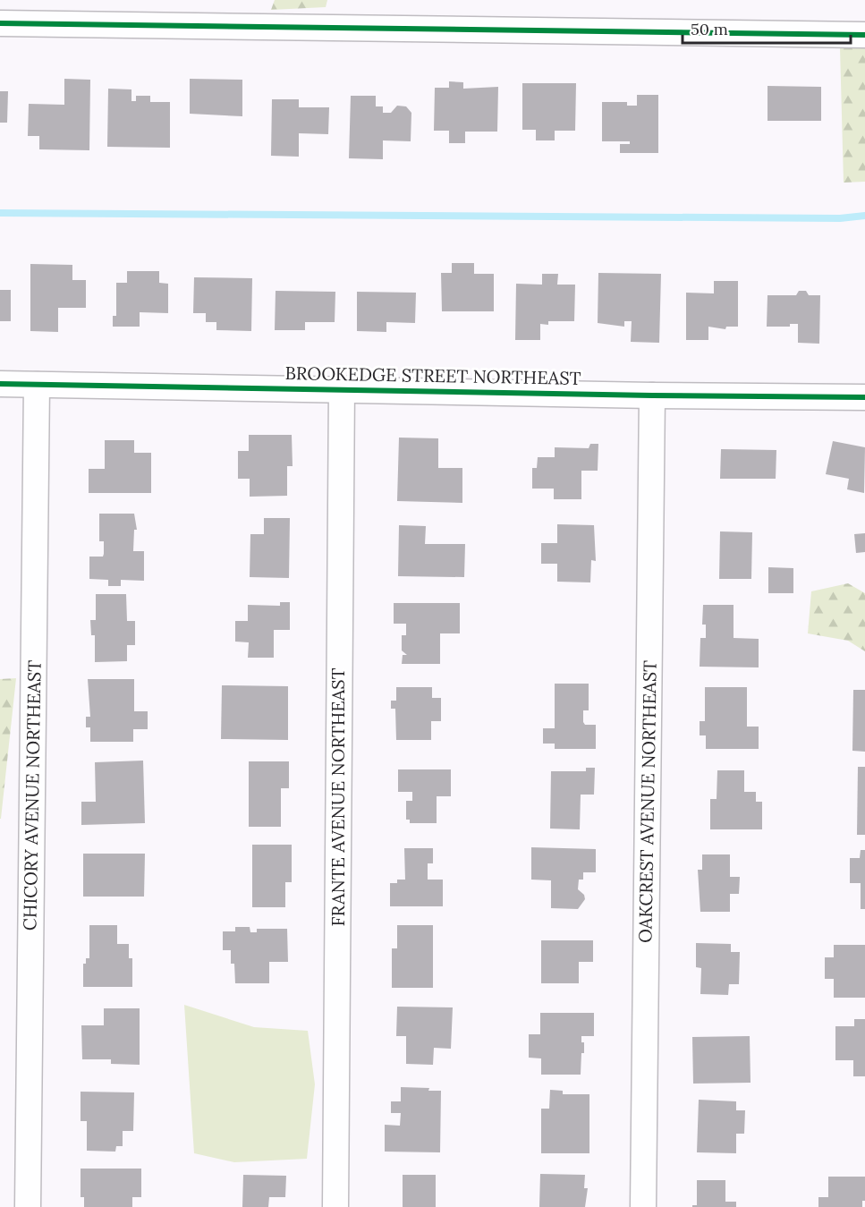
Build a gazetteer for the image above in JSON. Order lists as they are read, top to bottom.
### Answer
{
  "streets": {
    "street": [
      "BROOKEDGE STREET NORTHEAST",
      "CHICORY AVENUE NORTHEAST",
      "FRANTE AVENUE NORTHEAST",
      "OAKCREST AVENUE NORTHEAST"
    ]
  },
  "crossings": [
    ["BROOKEDGE STREET NORTHEAST", "CHICORY AVENUE NORTHEAST"],
    ["BROOKEDGE STREET NORTHEAST", "FRANTE AVENUE NORTHEAST"],
    ["BROOKEDGE STREET NORTHEAST", "OAKCREST AVENUE NORTHEAST"]
  ],
  "scale_bar": "50 m"
}
